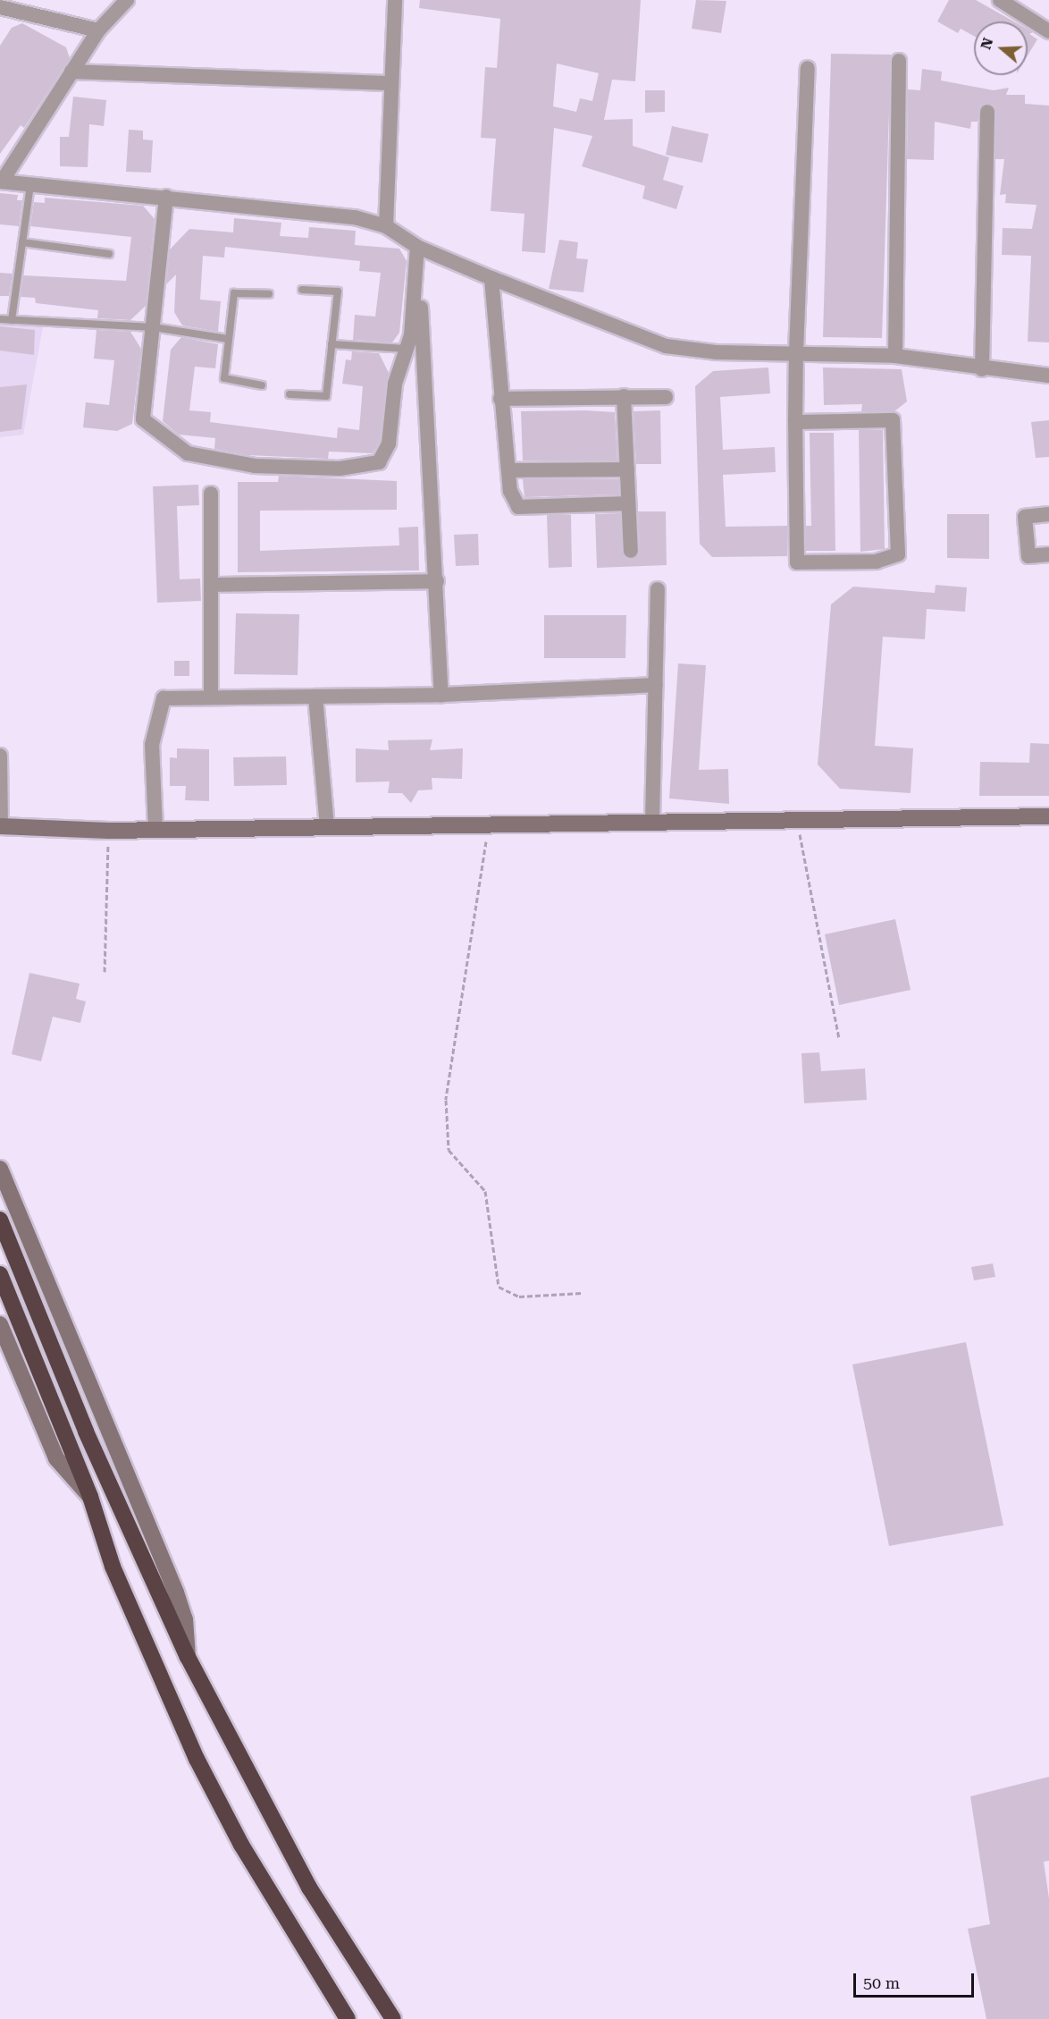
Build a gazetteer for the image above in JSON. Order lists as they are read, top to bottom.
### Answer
{
  "scale_bar": "50 m",
  "north": "left"
}
